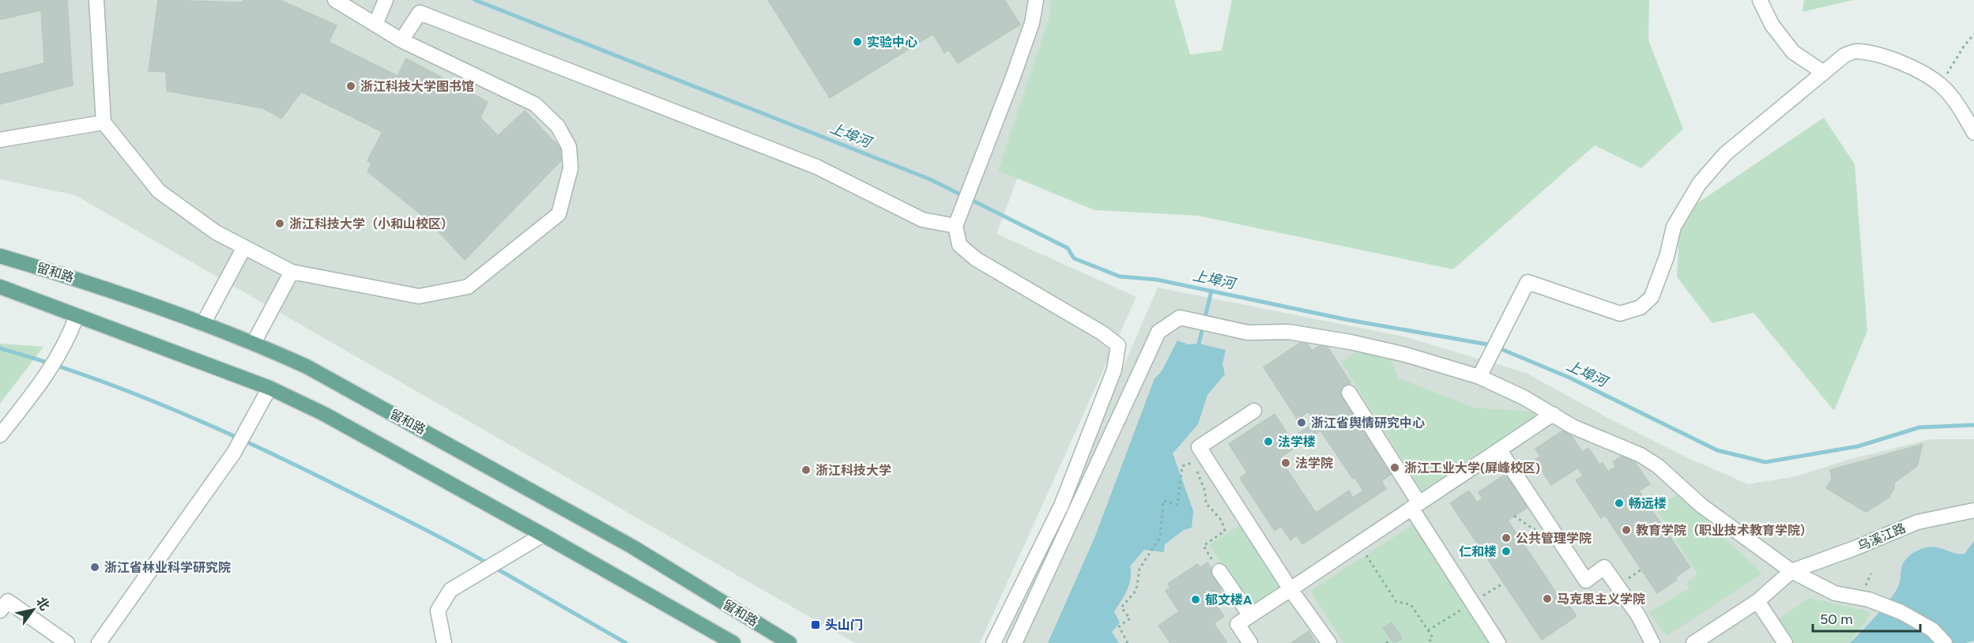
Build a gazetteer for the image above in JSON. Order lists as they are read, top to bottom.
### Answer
{
  "streets": {
    "main road": ["留和路"],
    "street": ["乌溪江路"]
  },
  "water": ["上埠河"],
  "places": {
    "other": [
      "实验中心",
      "浙江科技大学图书馆",
      "浙江科技大学（小和山校区）",
      "浙江省舆情研究中心",
      "法学楼",
      "法学院",
      "浙江工业大学(屏峰校区)",
      "浙江科技大学",
      "畅远楼",
      "教育学院（职业技术教育学院）",
      "公共管理学院",
      "仁和楼",
      "浙江省林业科学研究院",
      "马克思主义学院",
      "郁文楼A"
    ],
    "transit": ["头山门"]
  },
  "scale_bar": "50 m",
  "north": "top right"
}
